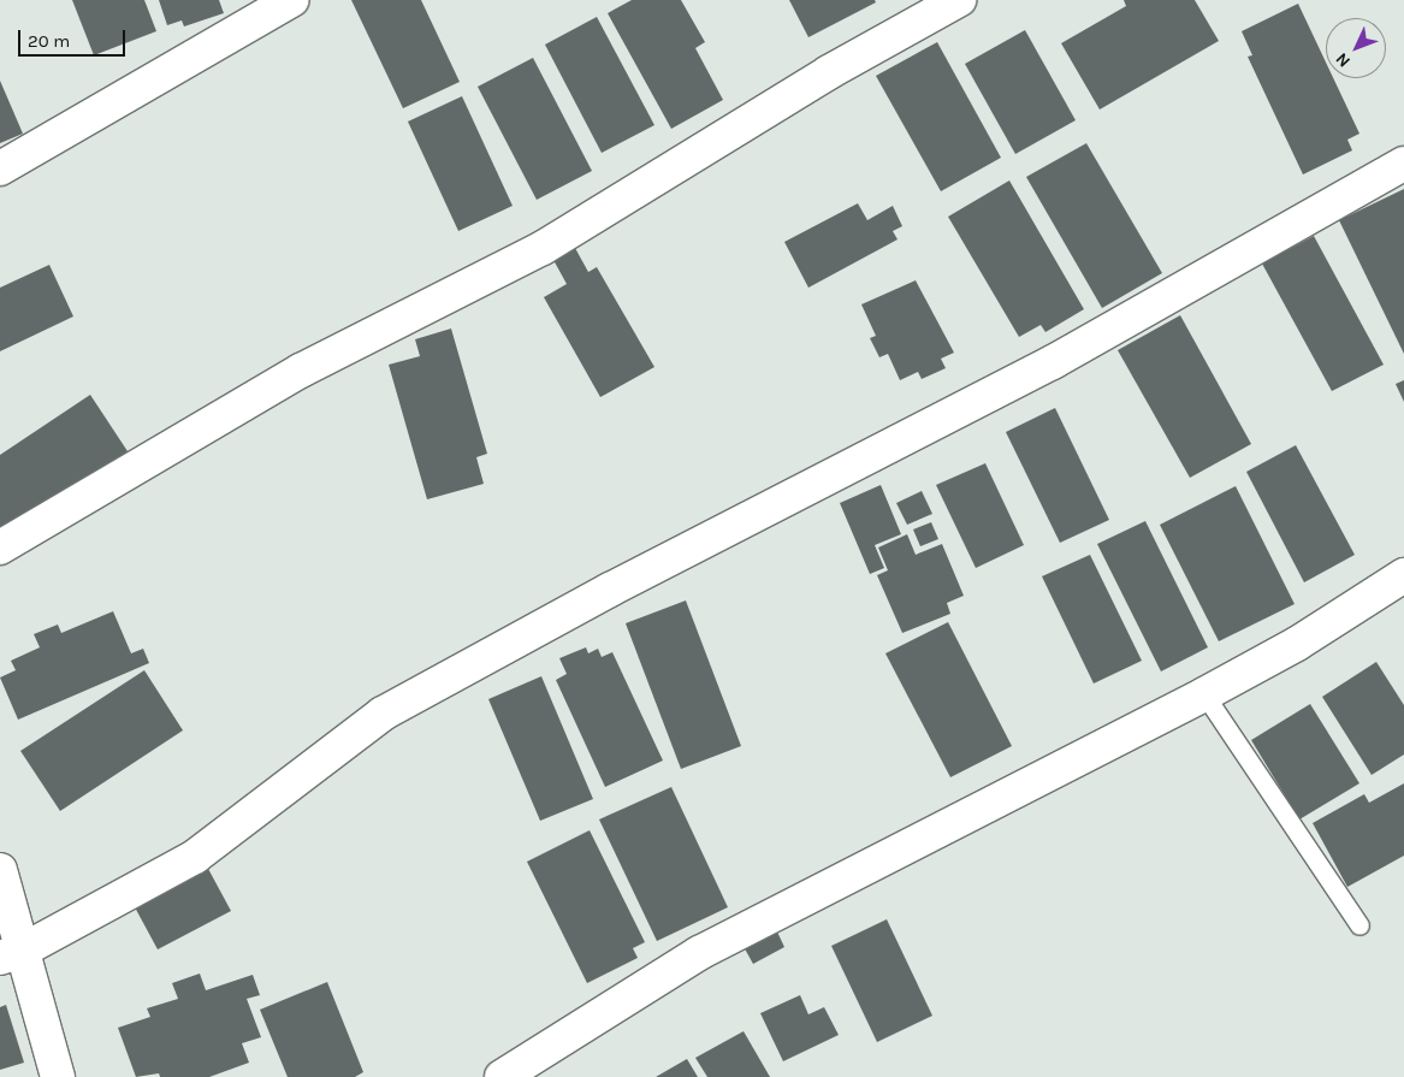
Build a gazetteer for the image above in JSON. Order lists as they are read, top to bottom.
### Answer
{
  "scale_bar": "20 m",
  "north": "bottom left"
}
